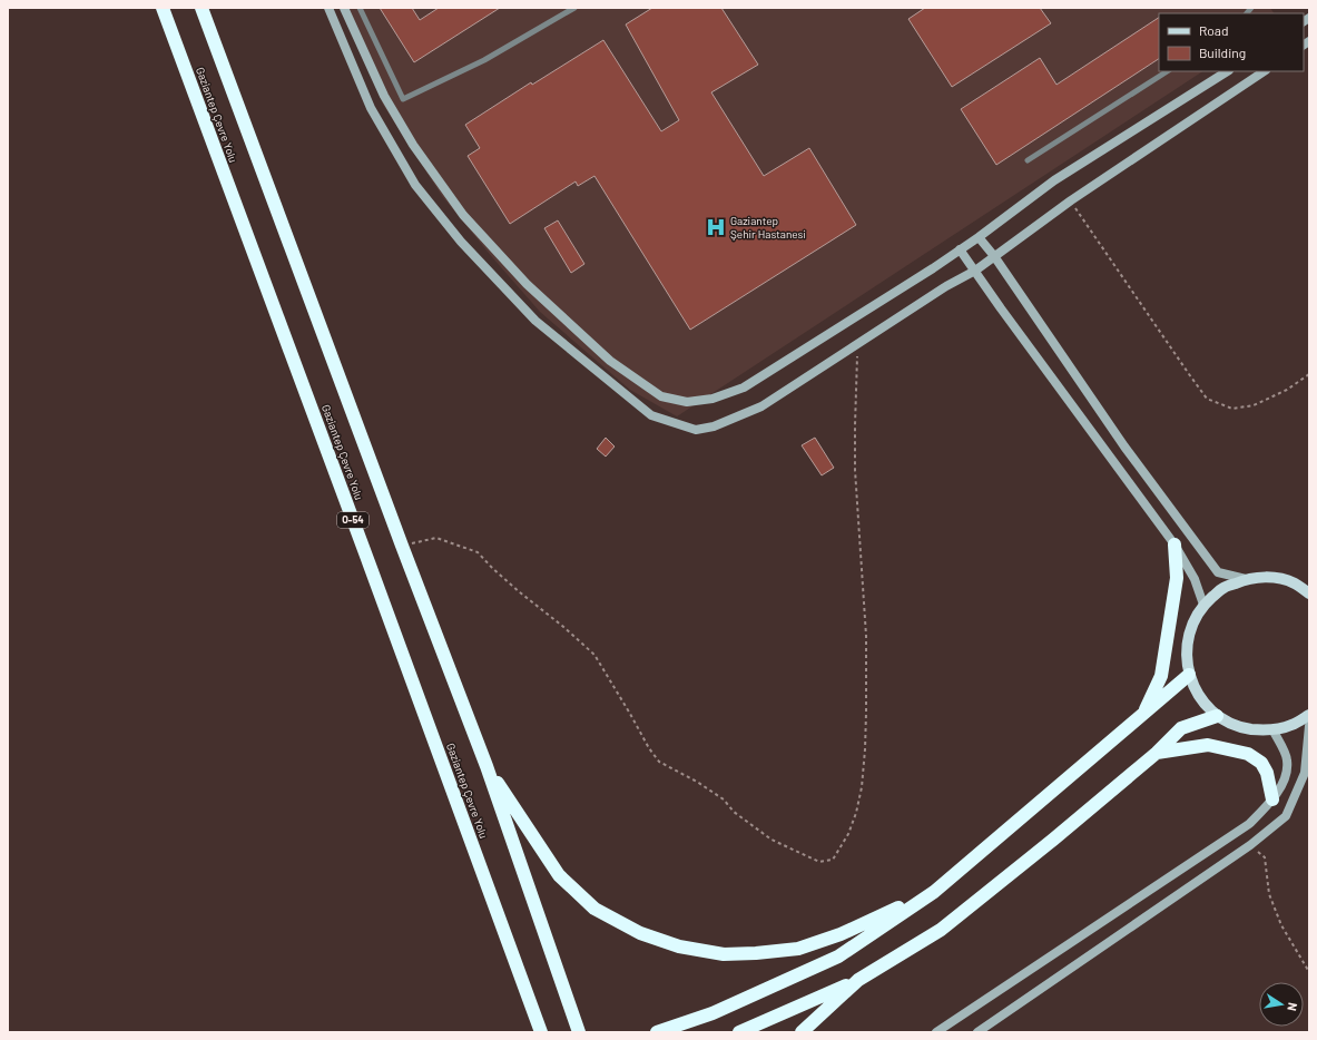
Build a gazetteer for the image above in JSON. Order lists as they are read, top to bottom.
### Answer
{
  "streets": {
    "highway": ["Gaziantep Çevre Yolu", "O-54"]
  },
  "places": {
    "hospital": ["Gaziantep Şehir Hastanesi"]
  },
  "legend": ["Road", "Building"],
  "north": "right"
}
